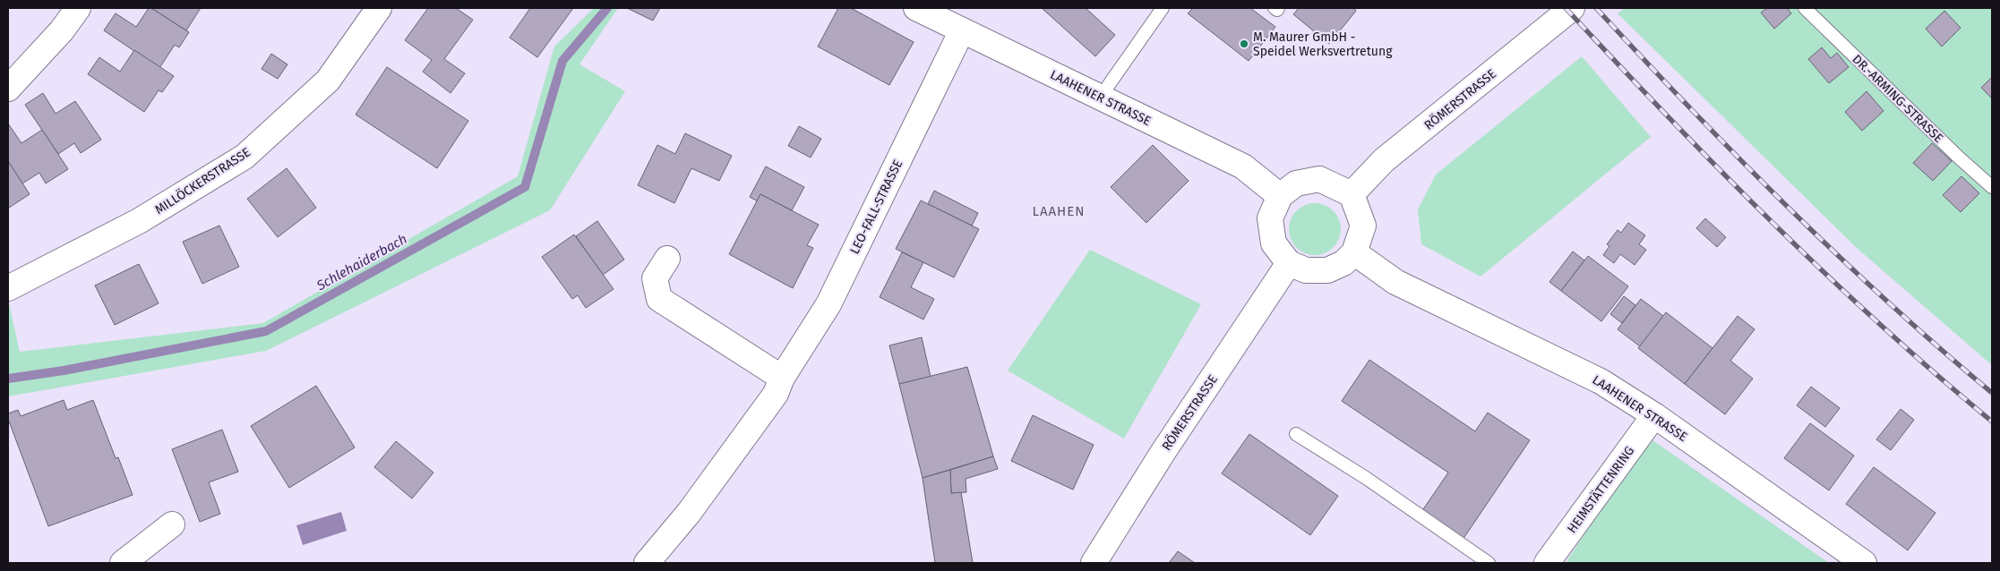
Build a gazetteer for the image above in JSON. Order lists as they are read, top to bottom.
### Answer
{
  "streets": {
    "street": [
      "LAAHENER STRASSE",
      "RÖMERSTRASSE",
      "MILLÖCKERSTRASSE",
      "LEO-FALL-STRASSE",
      "HEIMSTÄTTENRING"
    ],
    "lane": ["DR.-ARMING-STRASSE"]
  },
  "crossings": [
    ["LAAHENER STRASSE", "RÖMERSTRASSE"],
    ["LAAHENER STRASSE", "LEO-FALL-STRASSE"],
    ["LAAHENER STRASSE", "HEIMSTÄTTENRING"]
  ],
  "districts": ["LAAHEN"],
  "water": ["Schlehaiderbach"],
  "places": ["M. Maurer GmbH - Speidel Werksvertretung"]
}
